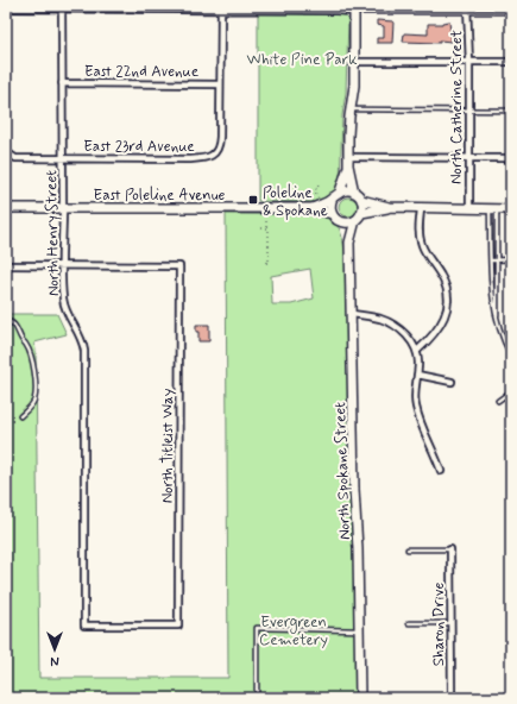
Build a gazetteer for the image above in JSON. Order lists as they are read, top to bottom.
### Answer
{
  "streets": {
    "street": [
      "East 22nd Avenue",
      "North Catherine Street",
      "East 23rd Avenue",
      "East Poleline Avenue",
      "North Henry Street",
      "North Titleist Way",
      "North Spokane Street",
      "Sharon Drive"
    ]
  },
  "crossings": [
    ["East 22nd Avenue", "East 23rd Avenue"],
    ["East 22nd Avenue", "North Henry Street"],
    ["East 23rd Avenue", "North Henry Street"],
    ["East Poleline Avenue", "North Henry Street"],
    ["East Poleline Avenue", "North Spokane Street"],
    ["North Henry Street", "North Titleist Way"]
  ],
  "parks": ["White Pine Park", "Evergreen Cemetery"],
  "places": {
    "transit": ["Poleline & Spokane"]
  },
  "north": "bottom"
}
